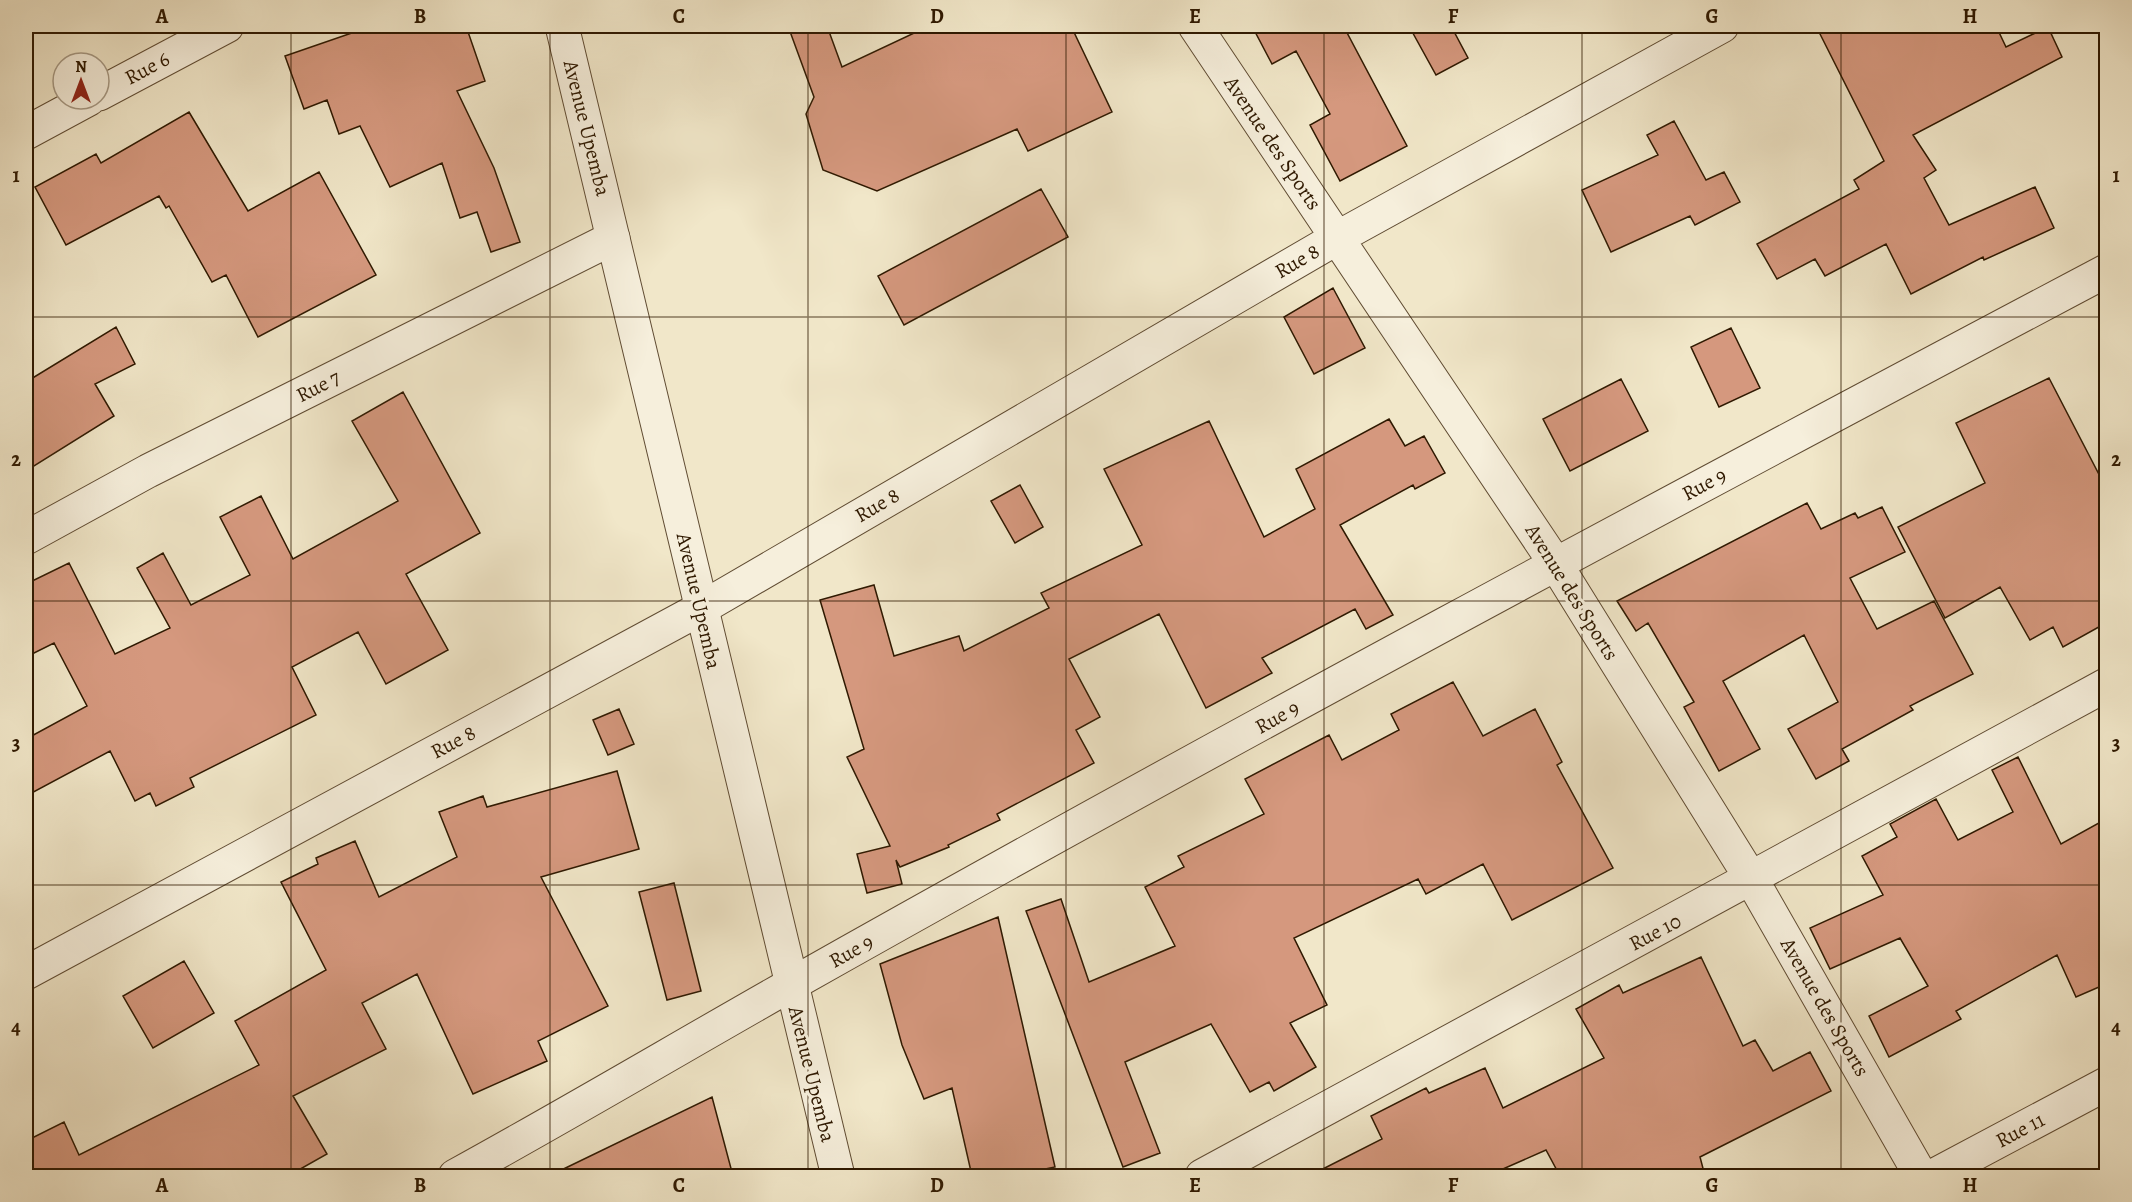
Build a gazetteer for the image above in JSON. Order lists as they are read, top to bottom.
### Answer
{
  "streets": {
    "street": [
      "Rue 6",
      "Avenue Upemba",
      "Avenue des Sports",
      "Rue 8",
      "Rue 7",
      "Rue 9",
      "Rue 10",
      "Rue 11"
    ]
  },
  "crossings": [
    ["Avenue Upemba", "Rue 8"],
    ["Avenue Upemba", "Rue 7"],
    ["Avenue Upemba", "Rue 9"],
    ["Avenue des Sports", "Rue 8"],
    ["Avenue des Sports", "Rue 9"],
    ["Avenue des Sports", "Rue 10"]
  ],
  "north": "top",
  "grid": {
    "columns": [
      "A",
      "B",
      "C",
      "D",
      "E",
      "F",
      "G",
      "H"
    ],
    "rows": [
      "1",
      "2",
      "3",
      "4"
    ]
  }
}
